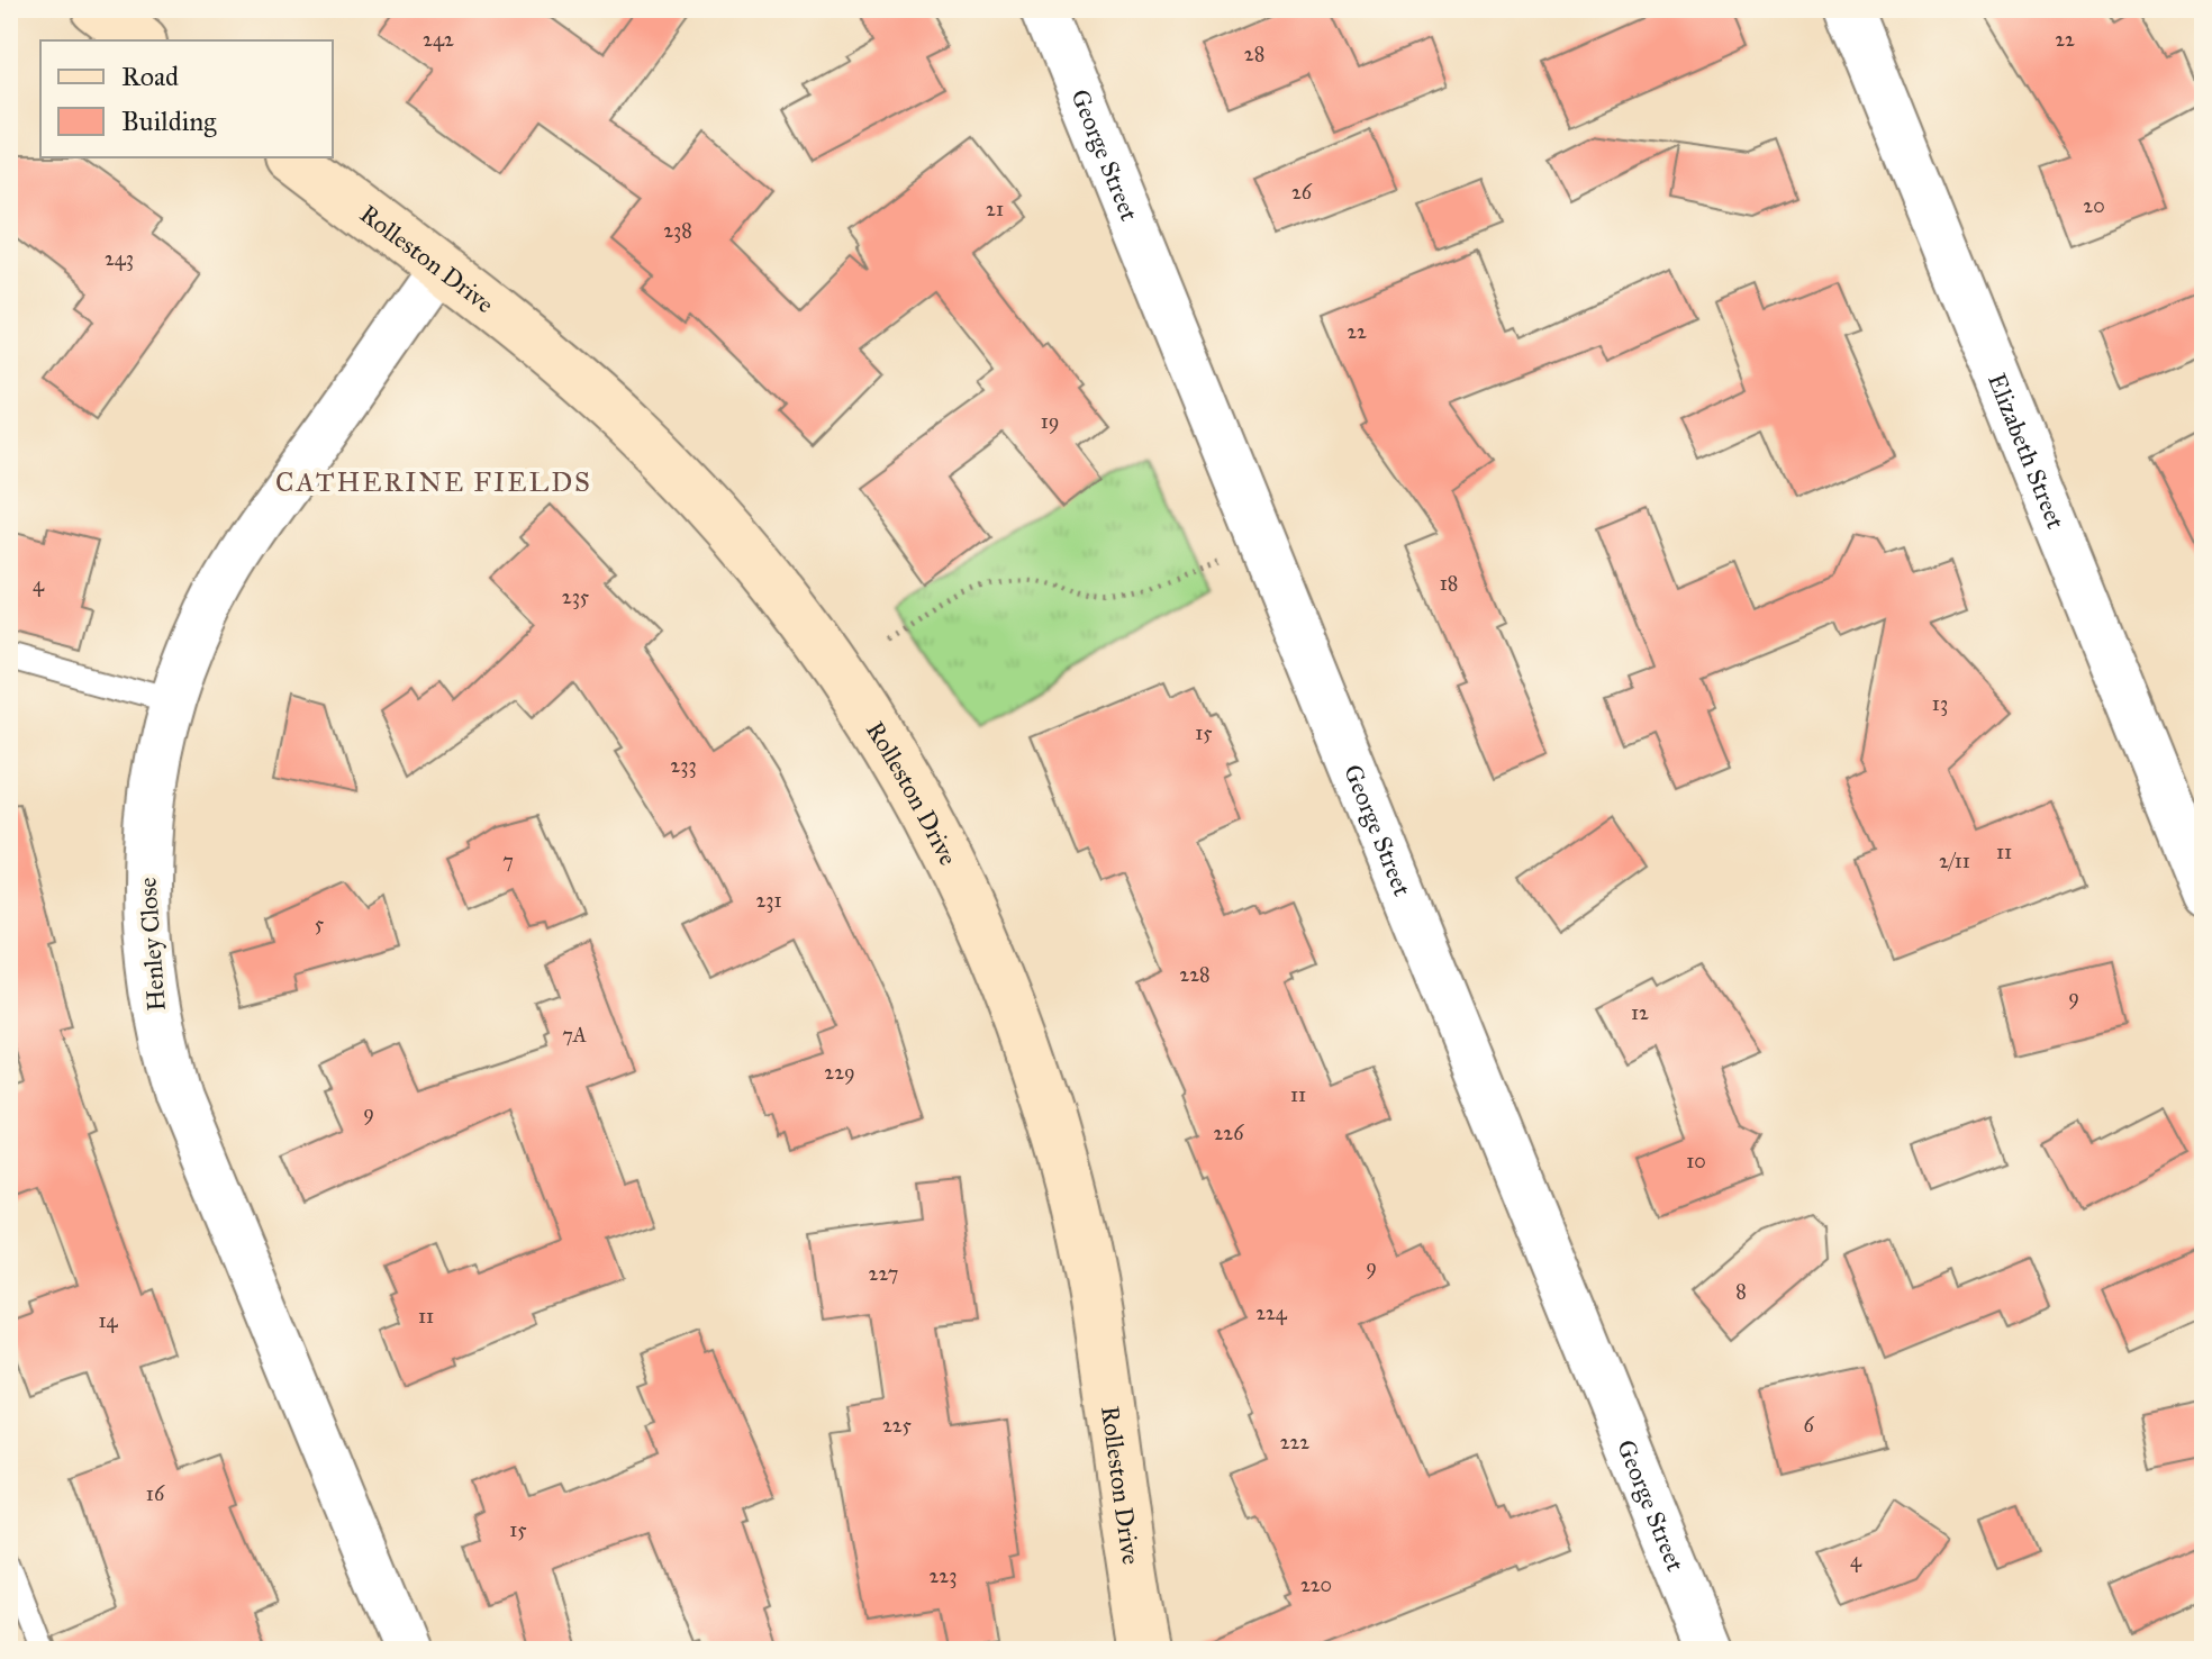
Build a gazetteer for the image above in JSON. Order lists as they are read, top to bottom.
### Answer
{
  "streets": {
    "main road": ["Rolleston Drive"],
    "street": ["George Street", "Elizabeth Street", "Henley Close"]
  },
  "crossings": [
    ["Rolleston Drive", "Henley Close"]
  ],
  "districts": ["CATHERINE FIELDS"],
  "house_numbers": [
    "242",
    "22",
    "28",
    "26",
    "20",
    "21",
    "238",
    "243",
    "22",
    "19",
    "18",
    "4",
    "235",
    "13",
    "15",
    "233",
    "11",
    "7",
    "2/11",
    "231",
    "5",
    "228",
    "9",
    "12",
    "7A",
    "229",
    "11",
    "9",
    "226",
    "10",
    "9",
    "227",
    "8",
    "224",
    "11",
    "14",
    "225",
    "6",
    "222",
    "16",
    "15",
    "4",
    "223",
    "220"
  ],
  "legend": ["Road", "Building"]
}
